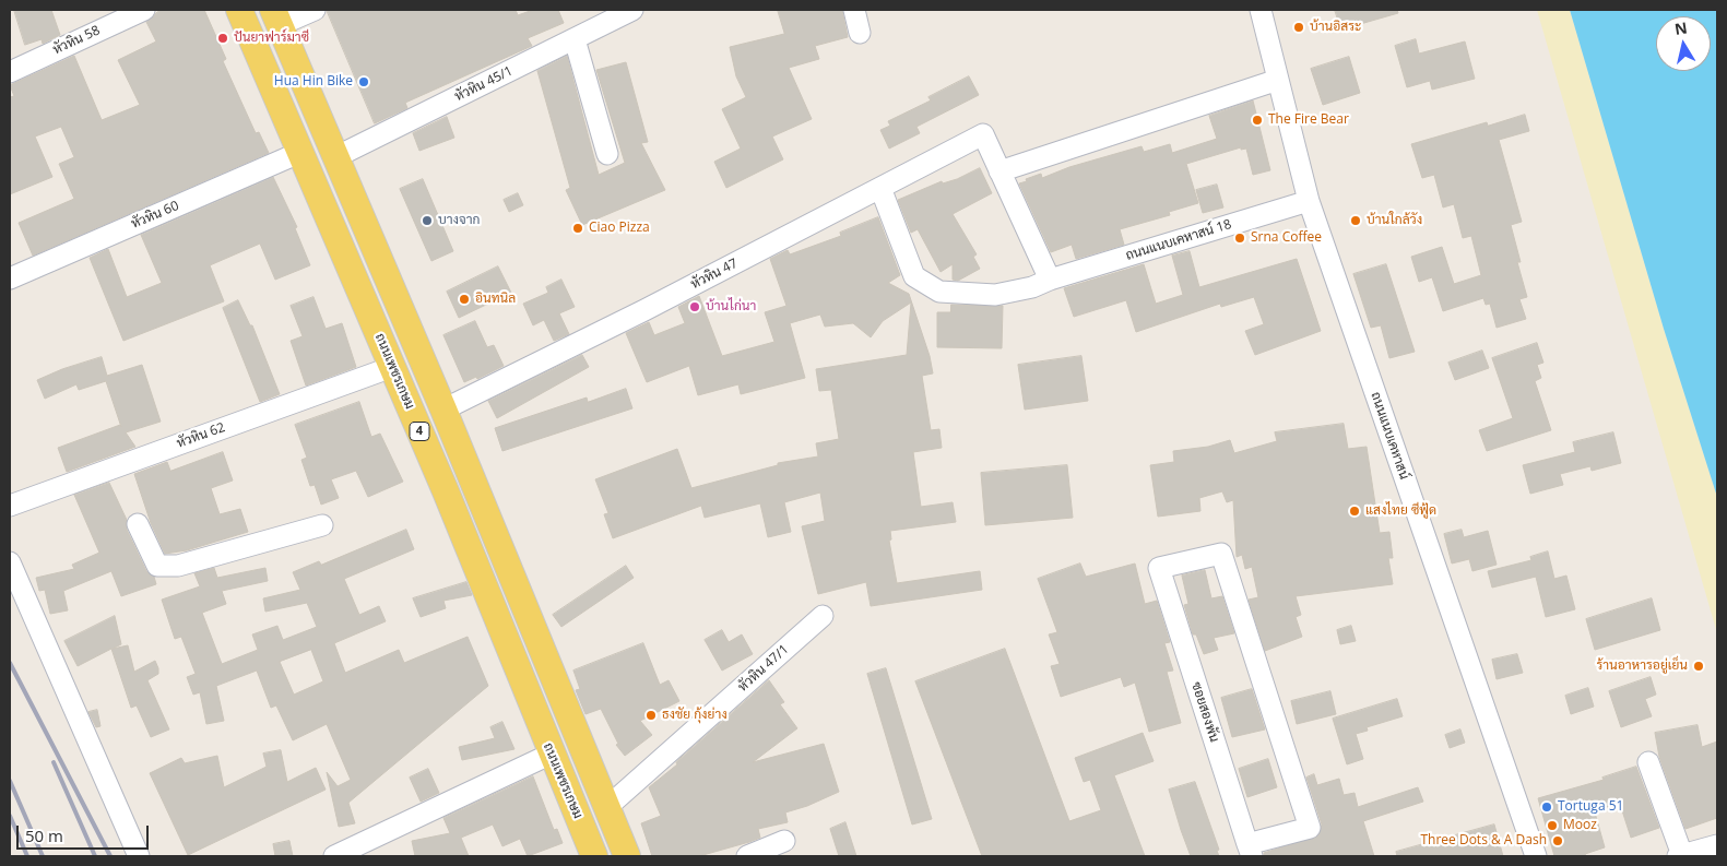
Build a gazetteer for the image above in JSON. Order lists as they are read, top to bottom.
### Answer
{
  "streets": {
    "main road": ["ถนนเพชรเกษม", "4"],
    "street": [
      "หัวหิน 58",
      "หัวหิน 45/1",
      "หัวหิน 60",
      "ถนนแนบเคหาสน์ 18",
      "หัวหิน 47",
      "หัวหิน 62",
      "ถนนแนบเคหาสน์",
      "หัวหิน 47/1",
      "ซอยสองพัน"
    ]
  },
  "crossings": [
    ["หัวหิน 45/1", "4"],
    ["หัวหิน 60", "ถนนเพชรเกษม"],
    ["ถนนแนบเคหาสน์ 18", "หัวหิน 47"],
    ["ถนนแนบเคหาสน์ 18", "ถนนแนบเคหาสน์"],
    ["หัวหิน 47", "4"],
    ["ถนนเพชรเกษม", "หัวหิน 62"],
    ["4", "หัวหิน 47/1"]
  ],
  "places": [
    "บ้านอิสระ",
    "ปันยาฟาร์มาซี",
    "Hua Hin Bike",
    "The Fire Bear",
    "บางจาก",
    "บ้านใกล้วัง",
    "Ciao Pizza",
    "Srna Coffee",
    "อินทนิล",
    "บ้านไก่นา",
    "แสงไทย ซีฟู้ด",
    "ร้านอาหารอยู่เย็น",
    "ธงชัย กุ้งย่าง",
    "Tortuga 51",
    "Mooz",
    "Three Dots & A Dash"
  ],
  "scale_bar": "50 m",
  "north": "top"
}
